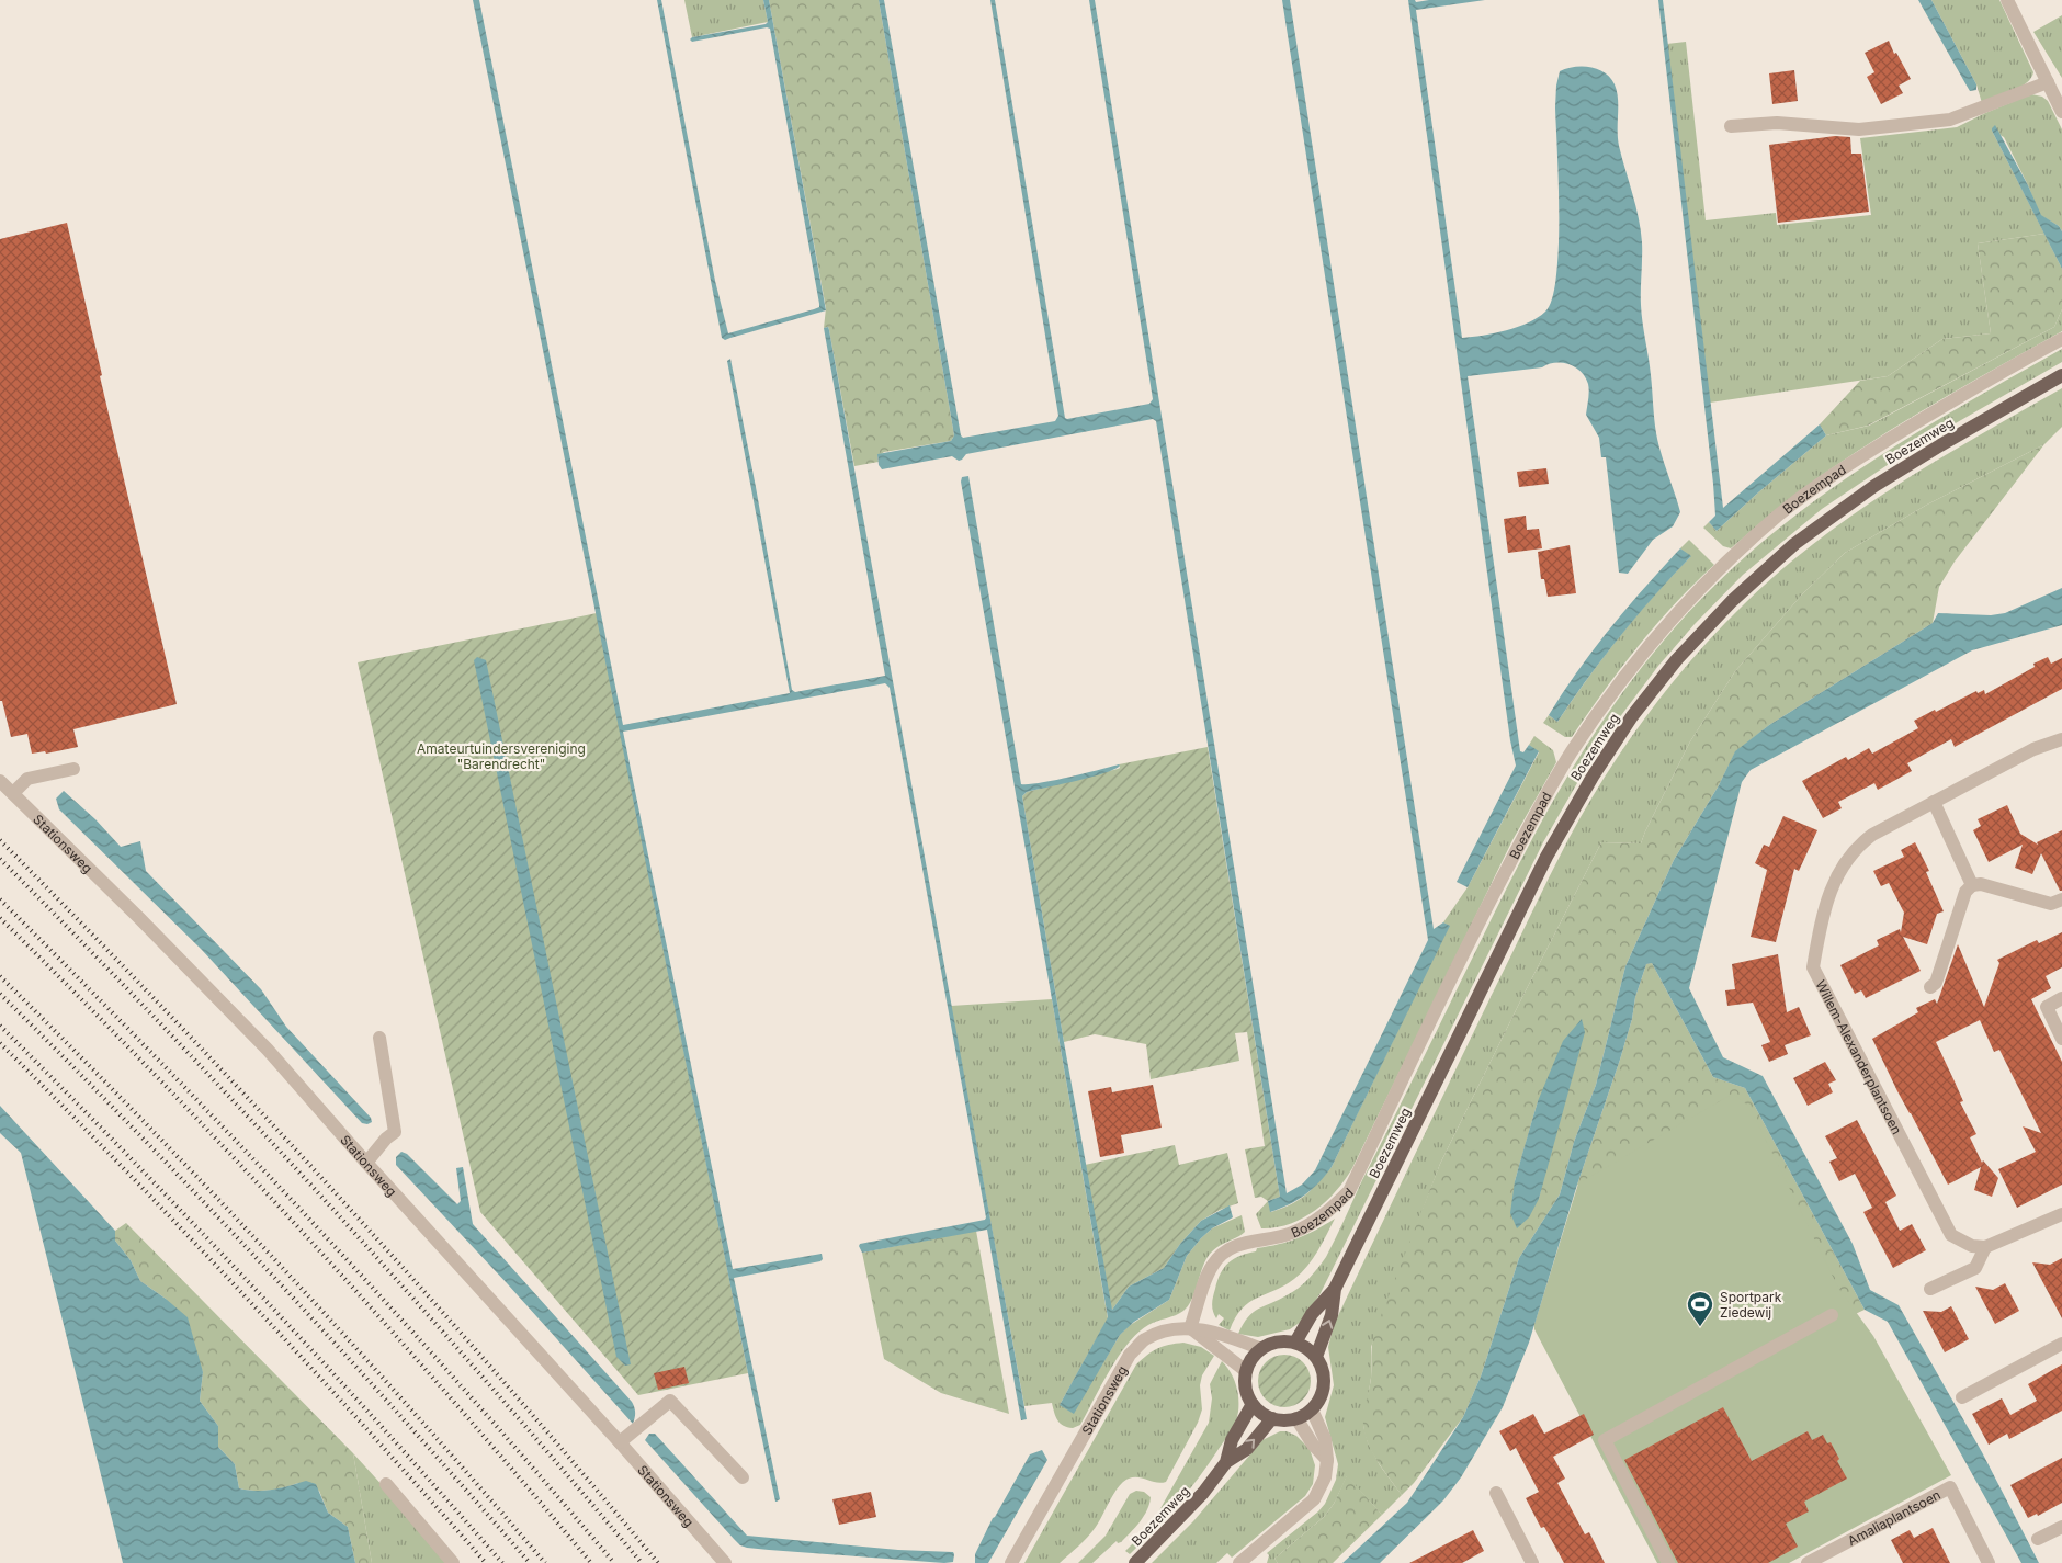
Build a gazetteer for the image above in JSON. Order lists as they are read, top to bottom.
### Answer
{
  "streets": {
    "main road": ["Boezemweg"],
    "street": [
      "Boezempad",
      "Stationsweg",
      "Willem-Alexanderplantsoen",
      "Amaliaplantsoen"
    ]
  },
  "crossings": [
    ["Boezemweg", "Stationsweg"],
    ["Boezempad", "Stationsweg"]
  ],
  "parks": ["Amateurtuindersvereniging \"Barendrecht\""],
  "places": {
    "sports": ["Sportpark Ziedewij"]
  }
}
